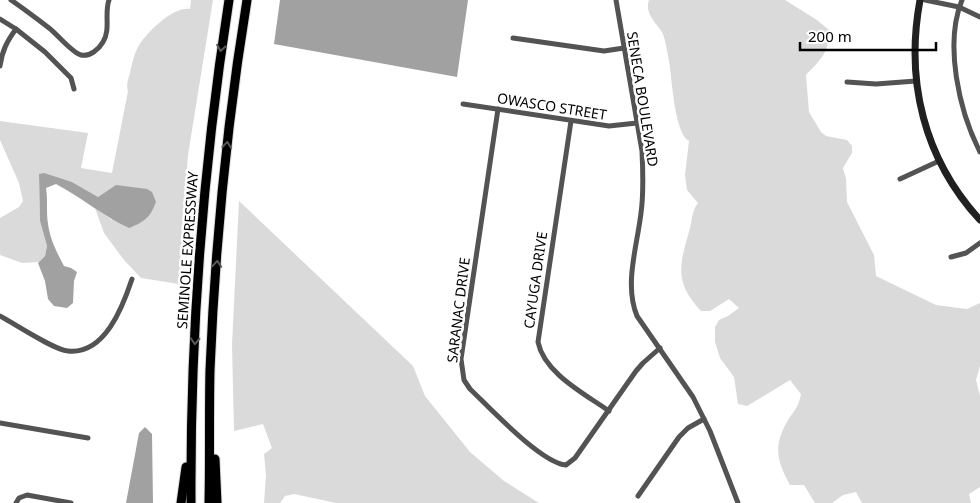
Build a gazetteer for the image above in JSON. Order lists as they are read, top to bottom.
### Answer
{
  "streets": {
    "highway": ["SEMINOLE EXPRESSWAY"],
    "street": [
      "SENECA BOULEVARD",
      "OWASCO STREET",
      "CAYUGA DRIVE",
      "SARANAC DRIVE"
    ]
  },
  "crossings": [
    ["SENECA BOULEVARD", "OWASCO STREET"],
    ["SENECA BOULEVARD", "SARANAC DRIVE"],
    ["OWASCO STREET", "CAYUGA DRIVE"],
    ["OWASCO STREET", "SARANAC DRIVE"],
    ["CAYUGA DRIVE", "SARANAC DRIVE"]
  ],
  "scale_bar": "200 m"
}
